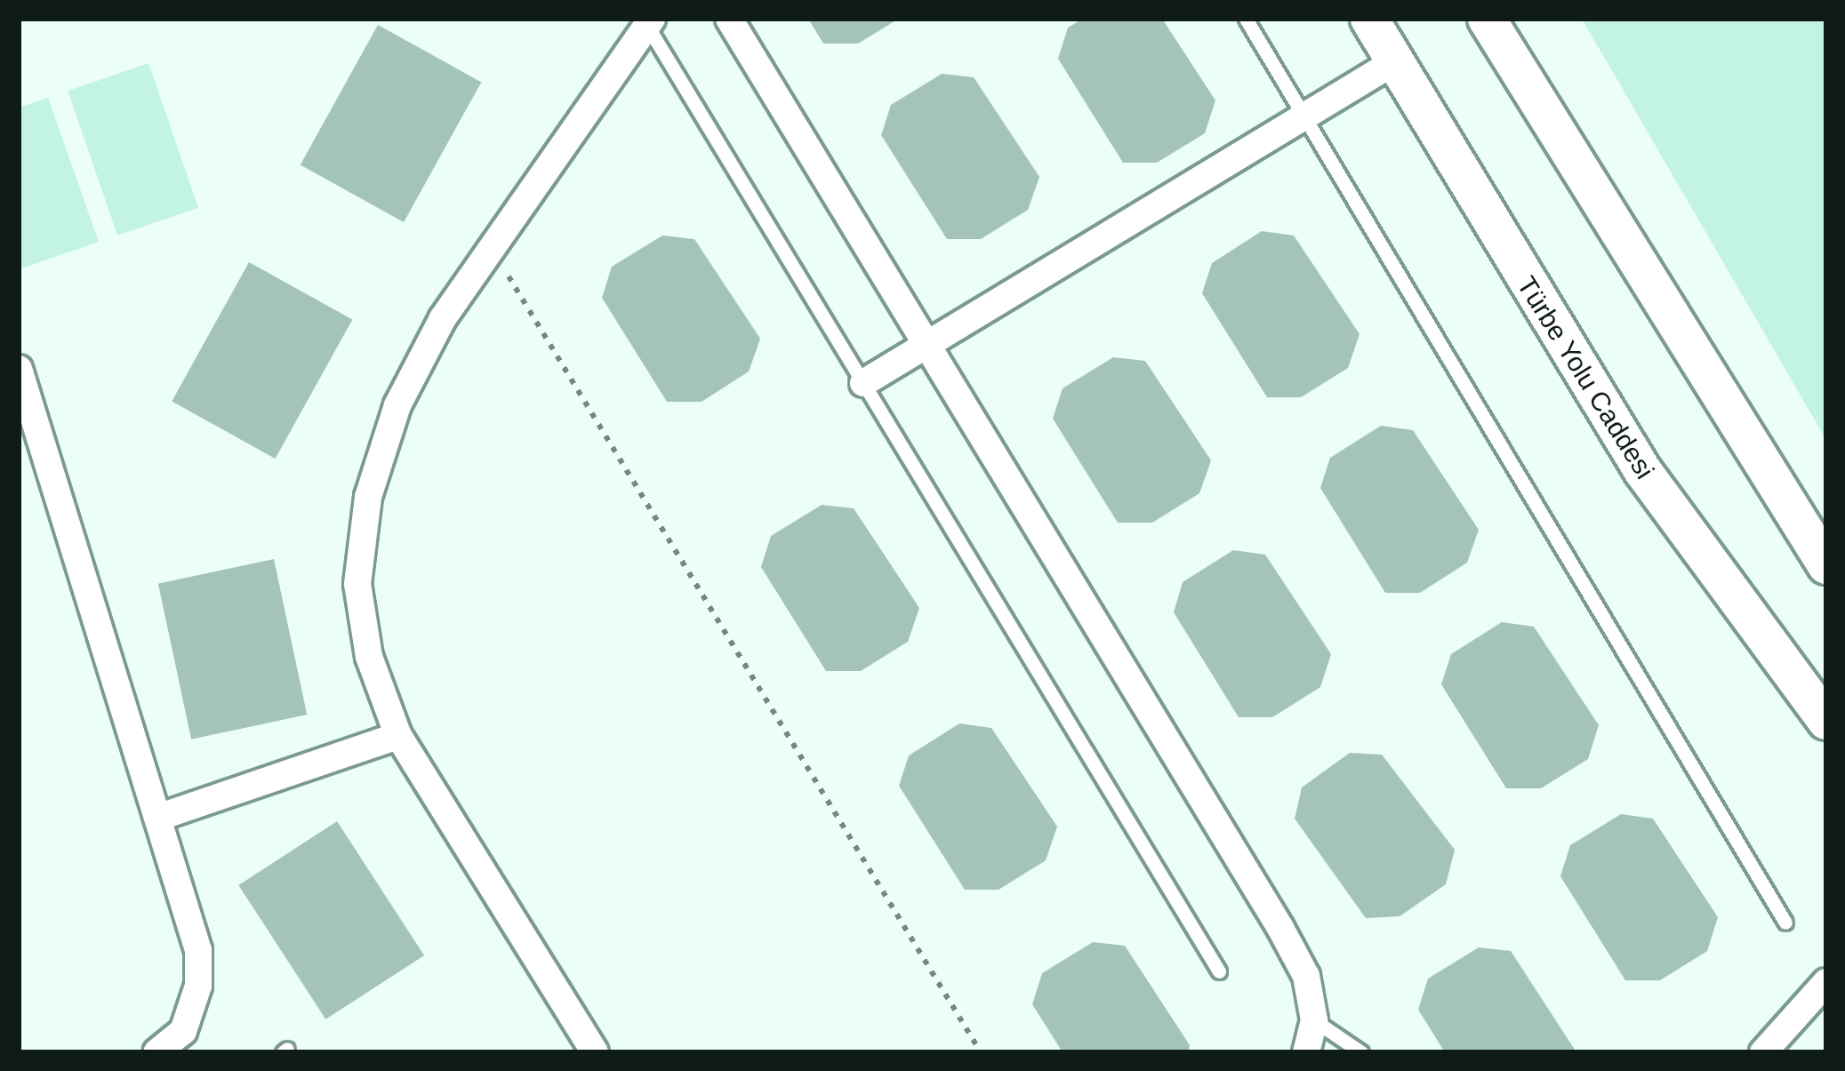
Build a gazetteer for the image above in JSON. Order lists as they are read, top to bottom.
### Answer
{
  "streets": {
    "street": ["Türbe Yolu Caddesi"]
  }
}
